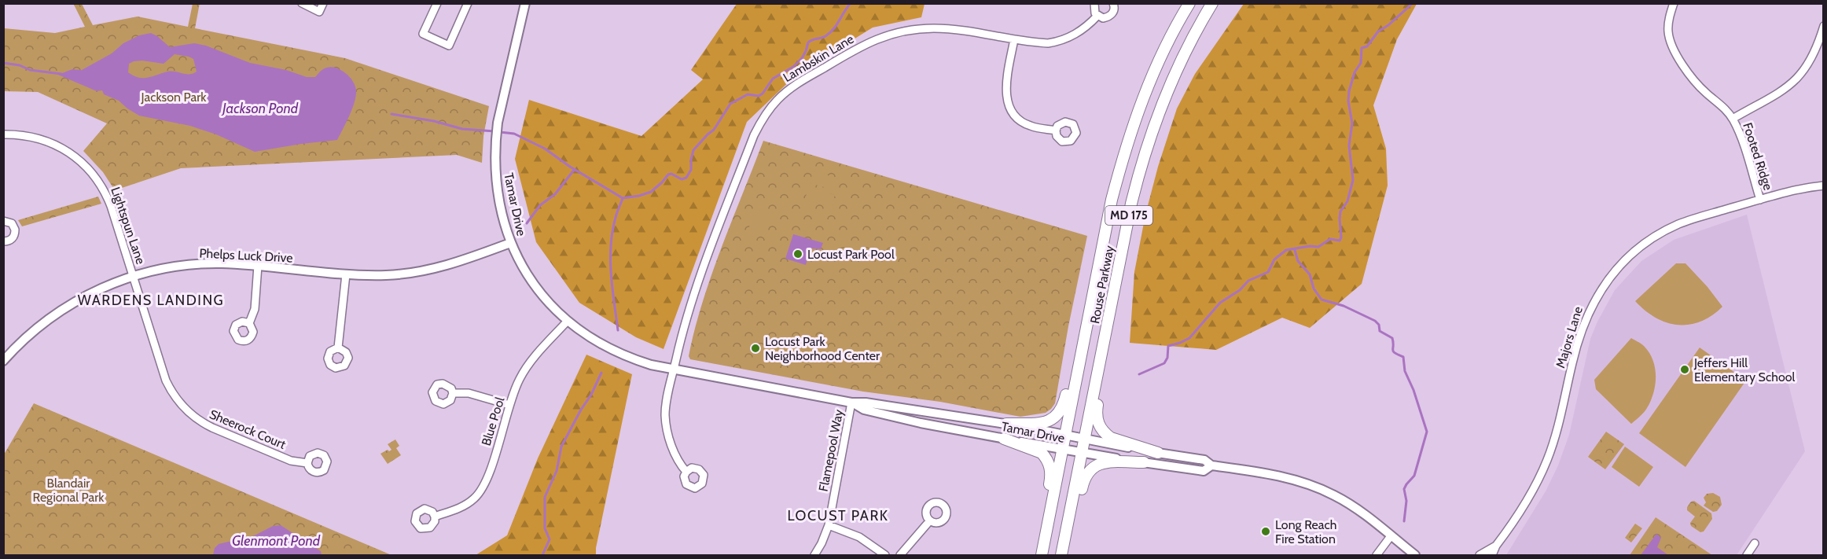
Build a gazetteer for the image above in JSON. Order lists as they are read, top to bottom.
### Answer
{
  "streets": {
    "main road": ["MD 175", "Rouse Parkway"],
    "street": [
      "Lambskin Lane",
      "Footed Ridge",
      "Tamar Drive",
      "Lightspun Lane",
      "Phelps Luck Drive",
      "Majors Lane",
      "Blue Pool",
      "Sheerock Court",
      "Flamepool Way"
    ]
  },
  "crossings": [
    ["Lambskin Lane", "Tamar Drive"],
    ["Footed Ridge", "Majors Lane"],
    ["Tamar Drive", "Phelps Luck Drive"],
    ["Tamar Drive", "Rouse Parkway"],
    ["Tamar Drive", "Blue Pool"],
    ["Tamar Drive", "Flamepool Way"],
    ["Lightspun Lane", "Phelps Luck Drive"],
    ["Lightspun Lane", "Sheerock Court"],
    ["Phelps Luck Drive", "Sheerock Court"]
  ],
  "districts": ["WARDENS LANDING", "LOCUST PARK"],
  "water": ["Jackson Pond", "Glenmont Pond"],
  "parks": ["Jackson Park", "Blandair Regional Park"],
  "places": [
    "Locust Park Pool",
    "Locust Park Neighborhood Center",
    "Jeffers Hill Elementary School",
    "Long Reach Fire Station"
  ]
}
